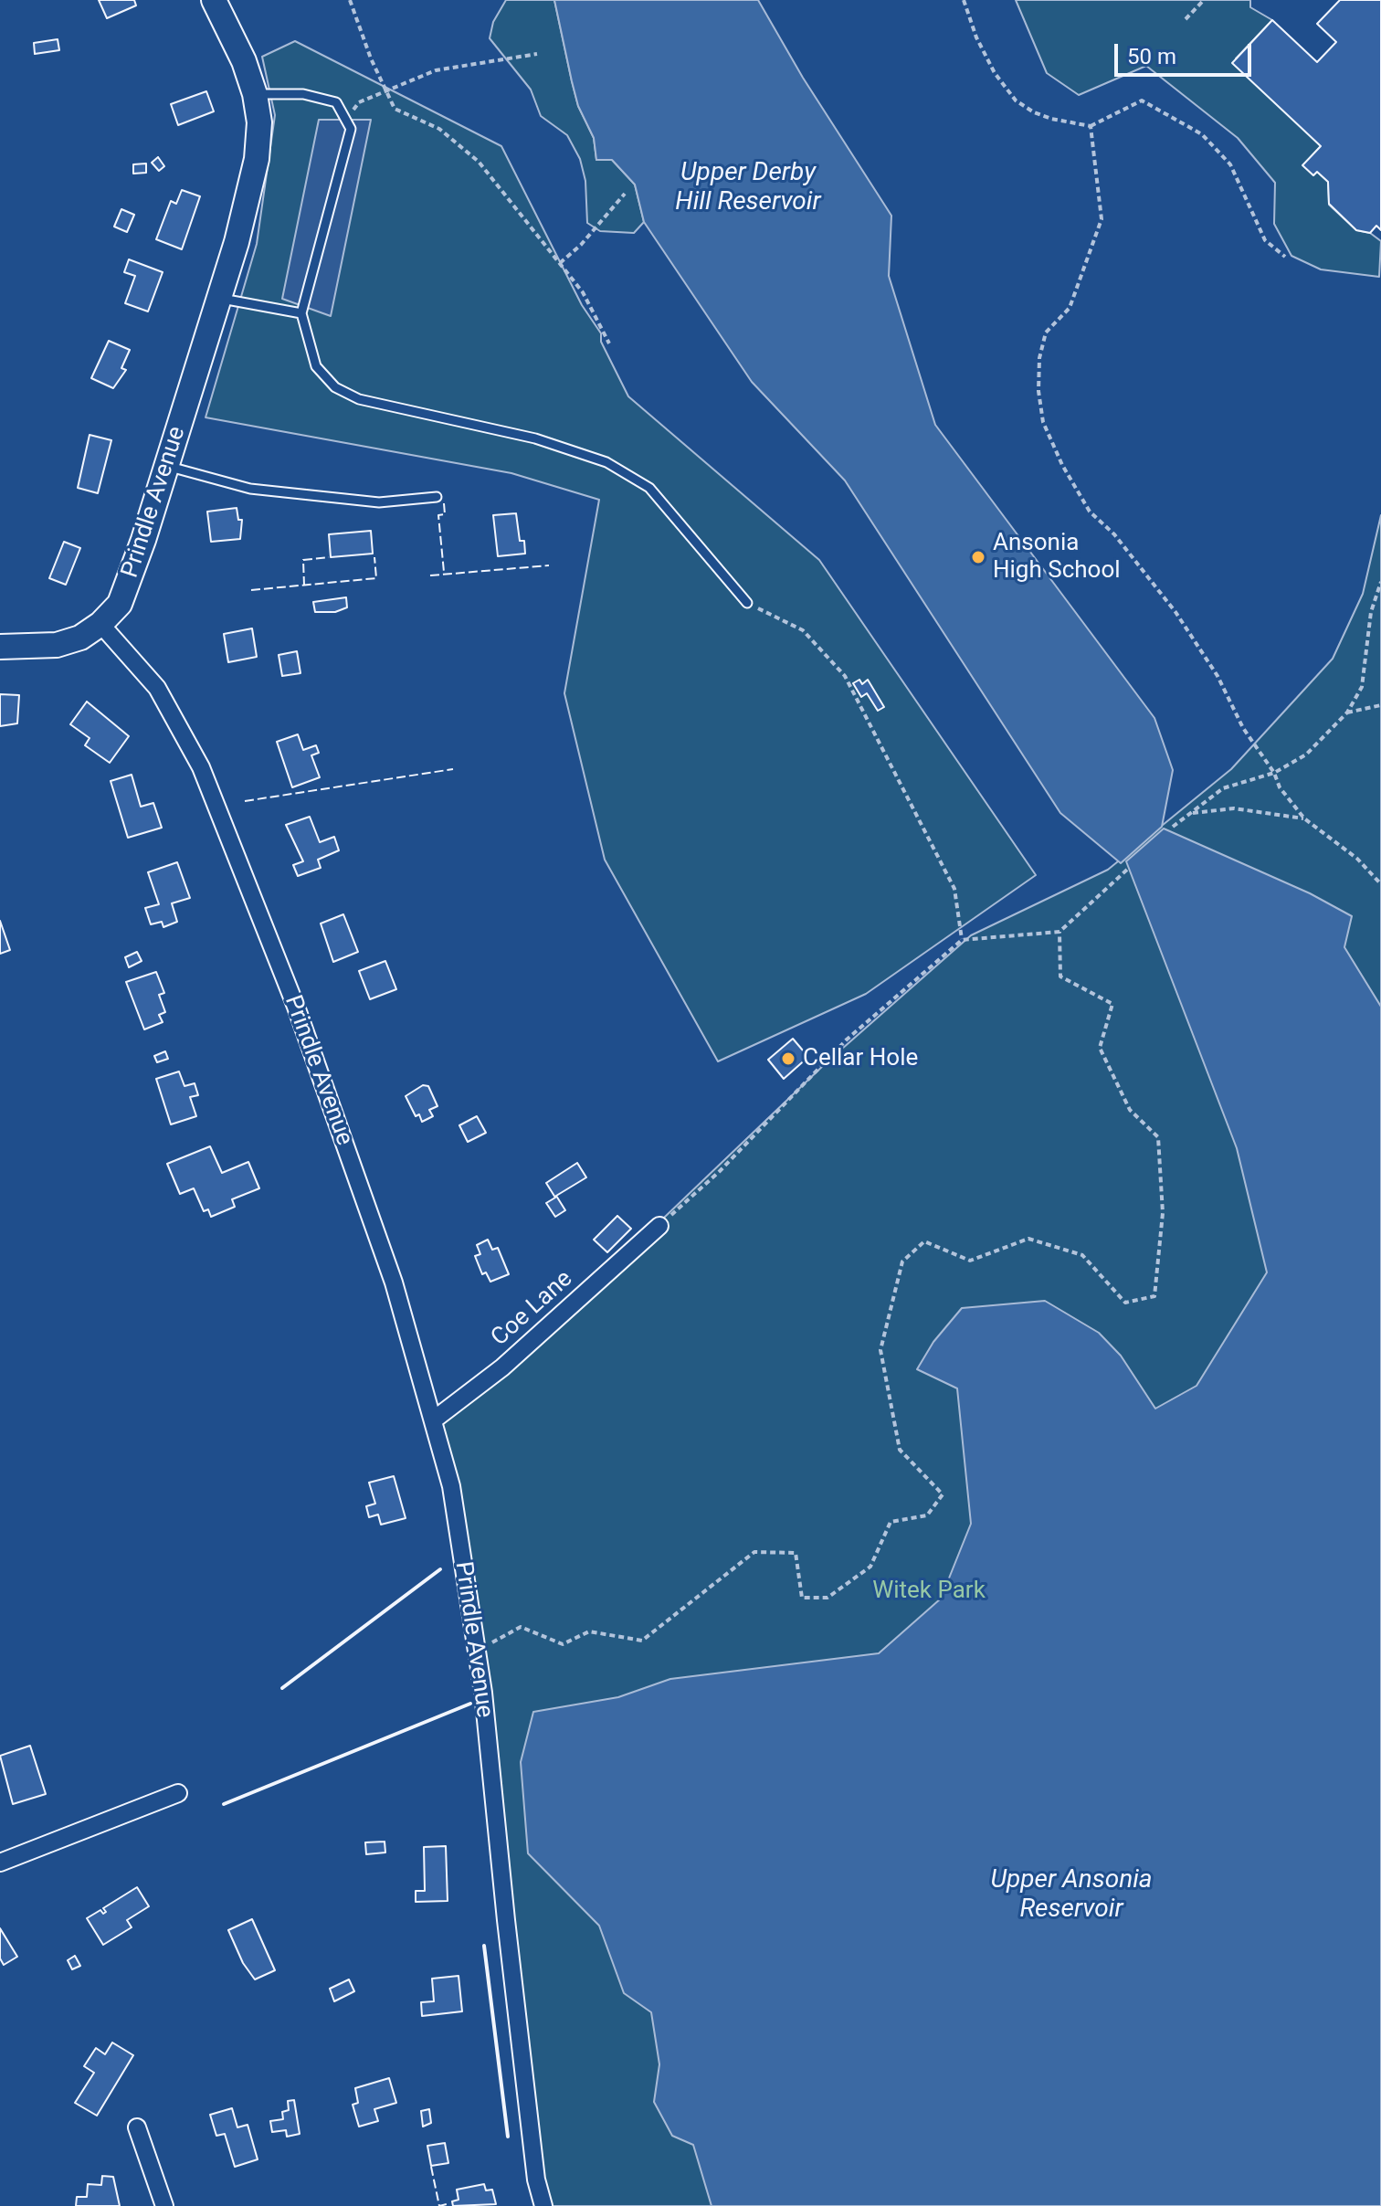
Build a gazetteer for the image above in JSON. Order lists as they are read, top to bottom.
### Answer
{
  "streets": {
    "main road": ["Prindle Avenue"],
    "street": ["Coe Lane"]
  },
  "crossings": [
    ["Prindle Avenue", "Coe Lane"]
  ],
  "water": ["Upper Derby Hill Reservoir", "Upper Ansonia Reservoir"],
  "parks": ["Witek Park"],
  "places": ["Ansonia High School", "Cellar Hole"],
  "scale_bar": "50 m"
}
